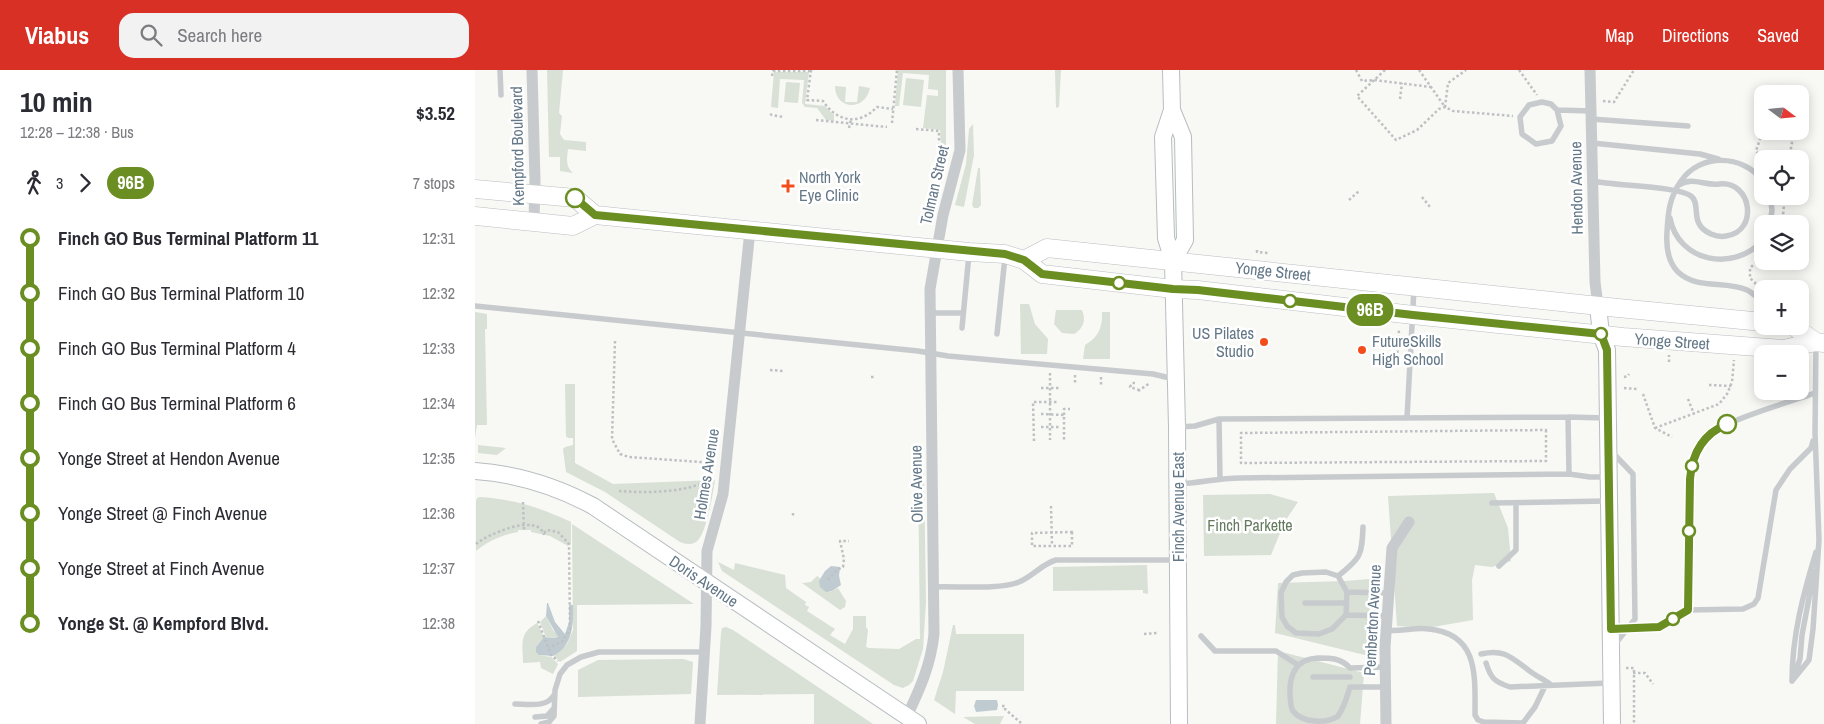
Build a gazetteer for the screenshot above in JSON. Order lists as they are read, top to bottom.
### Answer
{
  "streets": {
    "main road": ["Yonge Street"],
    "street": [
      "Kempford Boulevard",
      "Tolman Street",
      "Hendon Avenue",
      "Holmes Avenue",
      "Olive Avenue",
      "Finch Avenue East",
      "Doris Avenue",
      "Pemberton Avenue"
    ]
  },
  "crossings": [
    ["Tolman Street", "Yonge Street"],
    ["Tolman Street", "Olive Avenue"],
    ["Hendon Avenue", "Yonge Street"],
    ["Yonge Street", "Holmes Avenue"],
    ["Yonge Street", "Olive Avenue"],
    ["Yonge Street", "Finch Avenue East"],
    ["Holmes Avenue", "Doris Avenue"],
    ["Olive Avenue", "Doris Avenue"]
  ],
  "parks": ["Finch Parkette"],
  "places": {
    "health": ["North York Eye Clinic"],
    "other": ["US Pilates Studio", "FutureSkills High School"]
  },
  "lines": ["bus line 96B"],
  "north": "right",
  "page": {
    "header": "Viabus",
    "search": "Search here",
    "nav": ["Map", "Directions", "Saved"],
    "heading": ["10 min", "12:28 – 12:38 · Bus", "$3.52"],
    "on_map": "96B",
    "map_buttons": ["+", "−"],
    "legs": ["3", "96B", "7 stops"],
    "list": [
      {
        "name": "Finch GO Bus Terminal Platform 11",
        "value": "12:31"
      },
      {
        "name": "Finch GO Bus Terminal Platform 10",
        "value": "12:32"
      },
      {
        "name": "Finch GO Bus Terminal Platform 4",
        "value": "12:33"
      },
      {
        "name": "Finch GO Bus Terminal Platform 6",
        "value": "12:34"
      },
      {
        "name": "Yonge Street at Hendon Avenue",
        "value": "12:35"
      },
      {
        "name": "Yonge Street @ Finch Avenue",
        "value": "12:36"
      },
      {
        "name": "Yonge Street at Finch Avenue",
        "value": "12:37"
      },
      {
        "name": "Yonge St. @ Kempford Blvd.",
        "value": "12:38"
      }
    ]
  }
}
